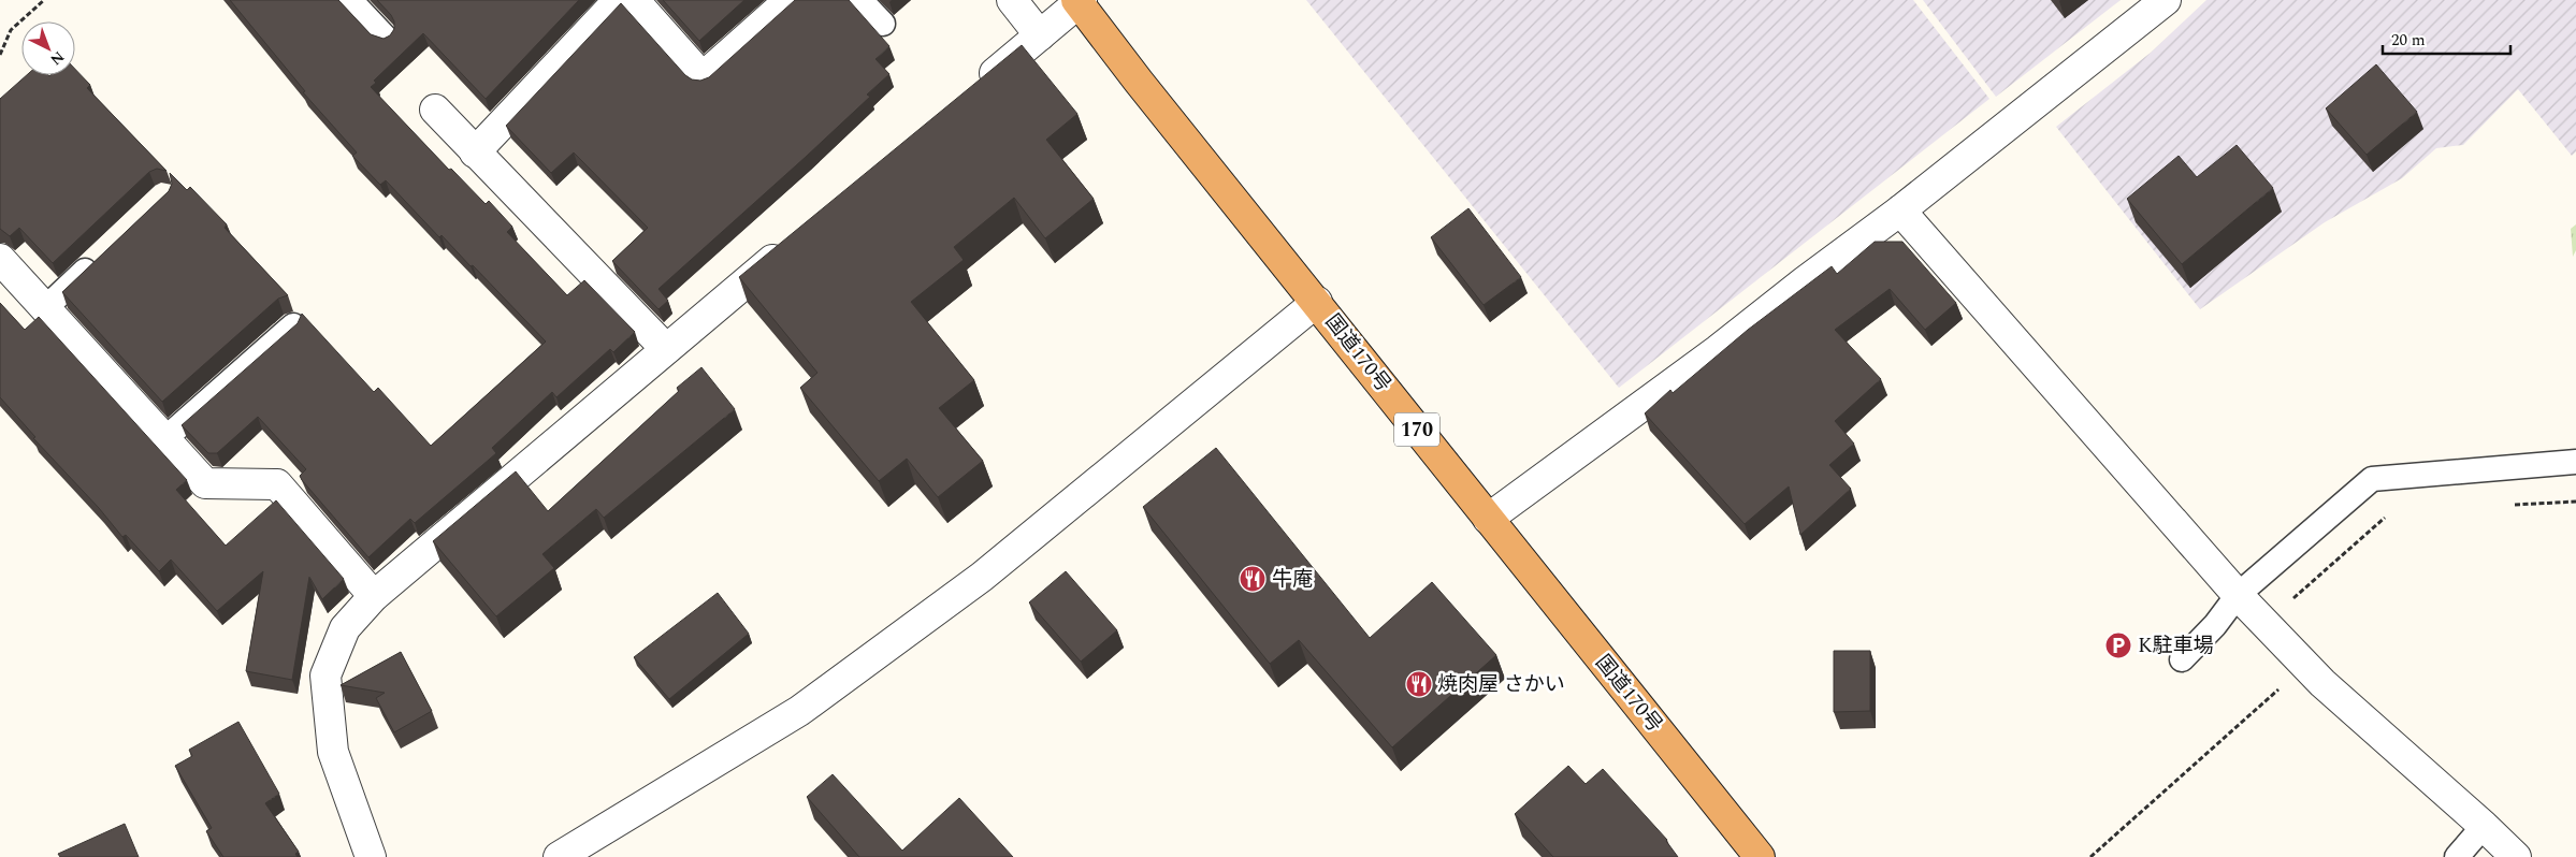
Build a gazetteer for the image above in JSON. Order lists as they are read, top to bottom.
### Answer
{
  "streets": {
    "highway": ["国道170号", "170"]
  },
  "places": {
    "restaurant": ["牛庵", "焼肉屋 さかい"],
    "parking": ["K駐車場"]
  },
  "scale_bar": "20 m",
  "north": "bottom right"
}
